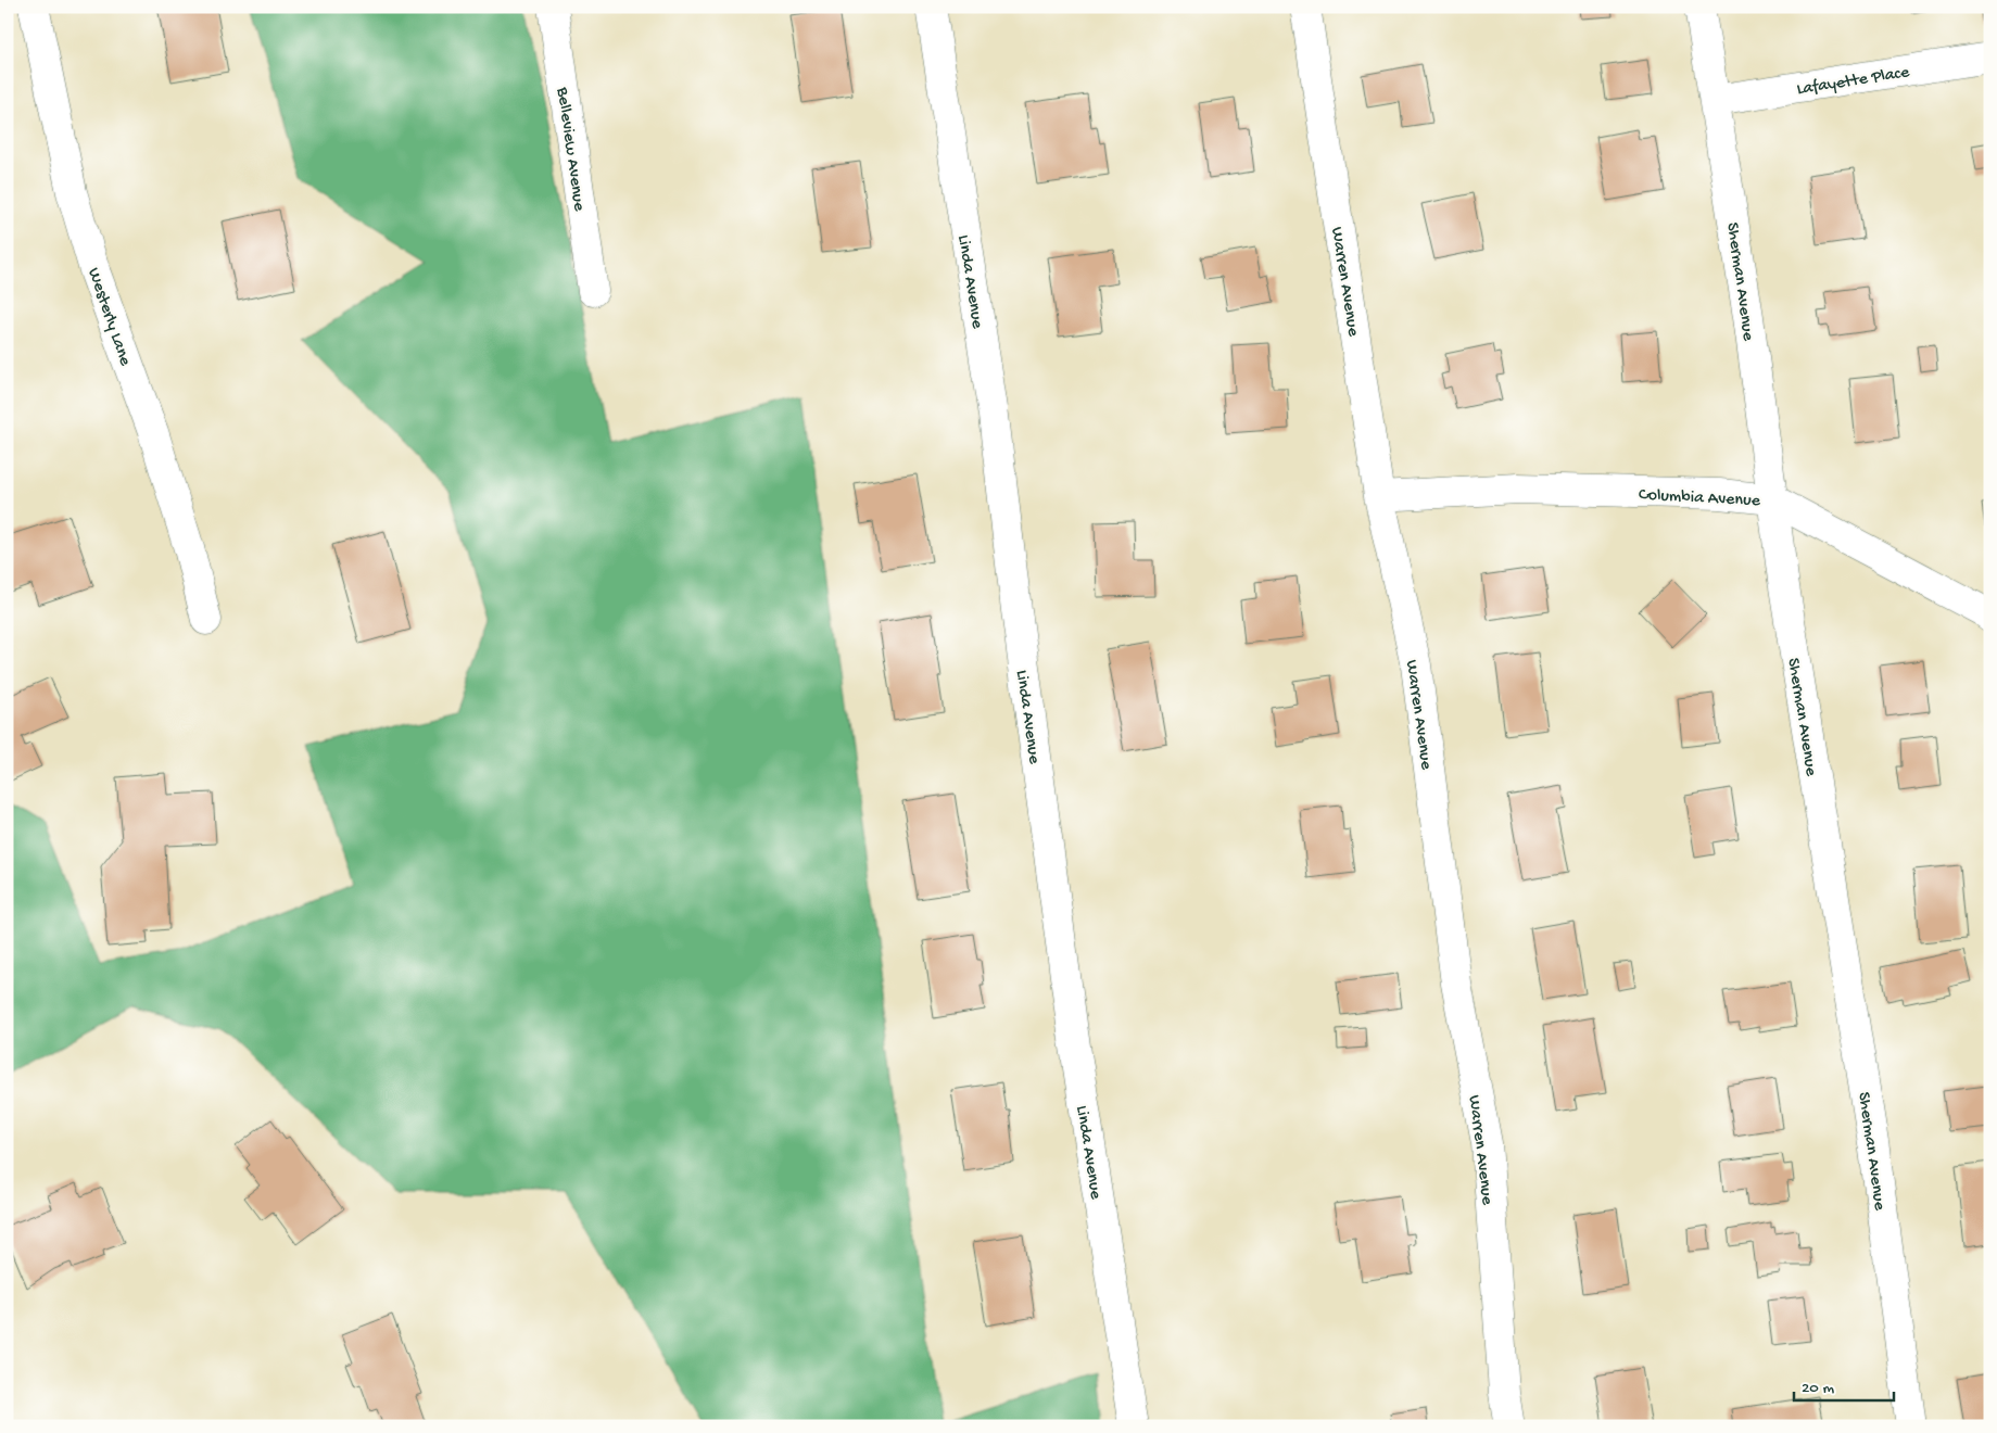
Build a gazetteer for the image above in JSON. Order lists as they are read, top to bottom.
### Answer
{
  "streets": {
    "street": [
      "Lafayette Place",
      "Belleview Avenue",
      "Linda Avenue",
      "Warren Avenue",
      "Sherman Avenue",
      "Westerly Lane",
      "Columbia Avenue"
    ]
  },
  "crossings": [
    ["Lafayette Place", "Sherman Avenue"],
    ["Warren Avenue", "Columbia Avenue"],
    ["Sherman Avenue", "Columbia Avenue"]
  ],
  "scale_bar": "20 m"
}
